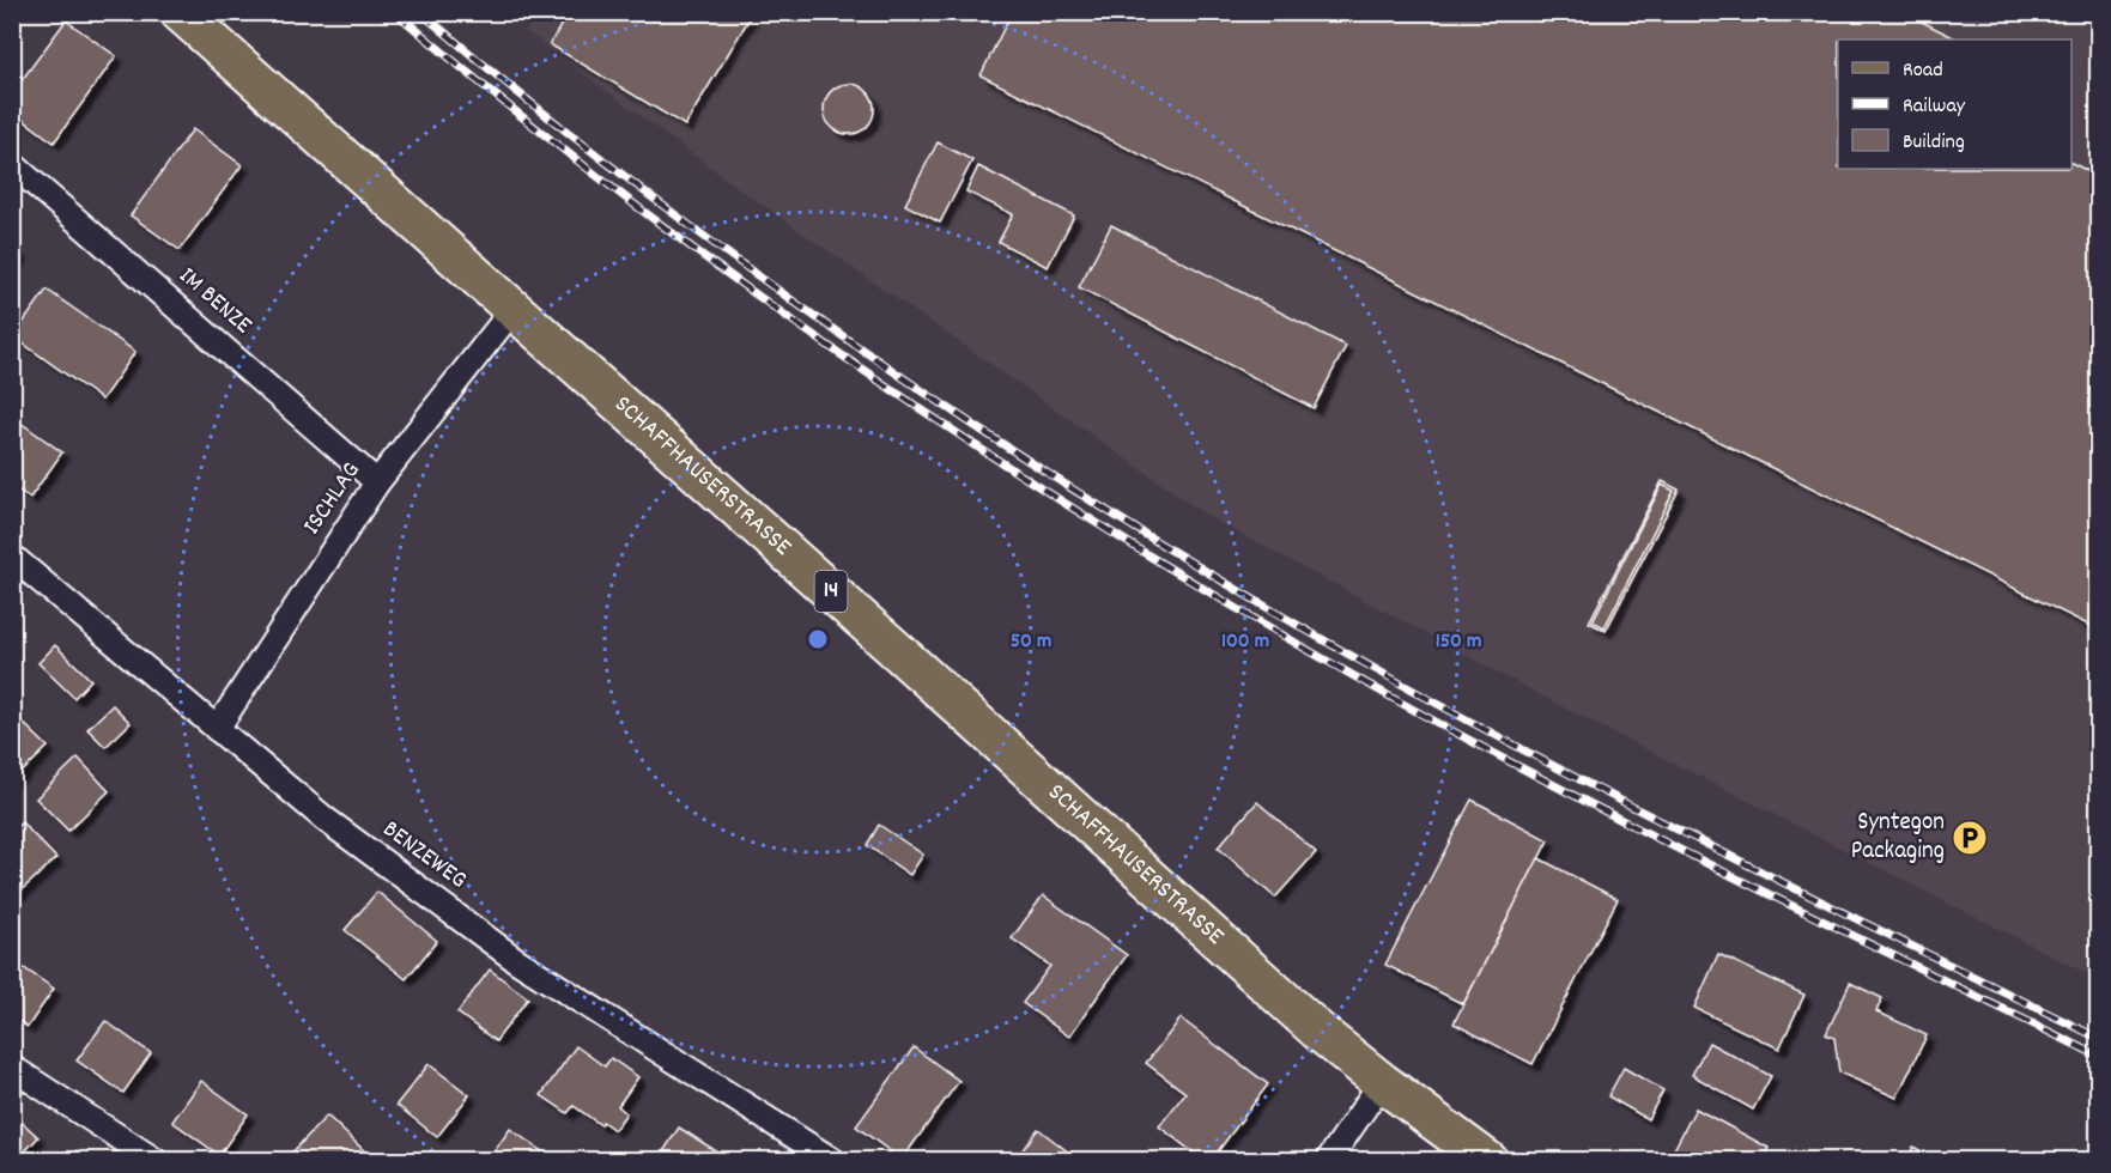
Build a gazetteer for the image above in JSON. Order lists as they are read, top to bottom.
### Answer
{
  "streets": {
    "main road": ["SCHAFFHAUSERSTRASSE", "14"],
    "street": ["IM BENZE", "ISCHLAG", "BENZEWEG"]
  },
  "crossings": [
    ["IM BENZE", "ISCHLAG"],
    ["SCHAFFHAUSERSTRASSE", "ISCHLAG"],
    ["ISCHLAG", "BENZEWEG"]
  ],
  "places": {
    "parking": ["Syntegon Packaging"]
  },
  "legend": ["Road", "Railway", "Building"],
  "rings": ["50 m", "100 m", "150 m"]
}
